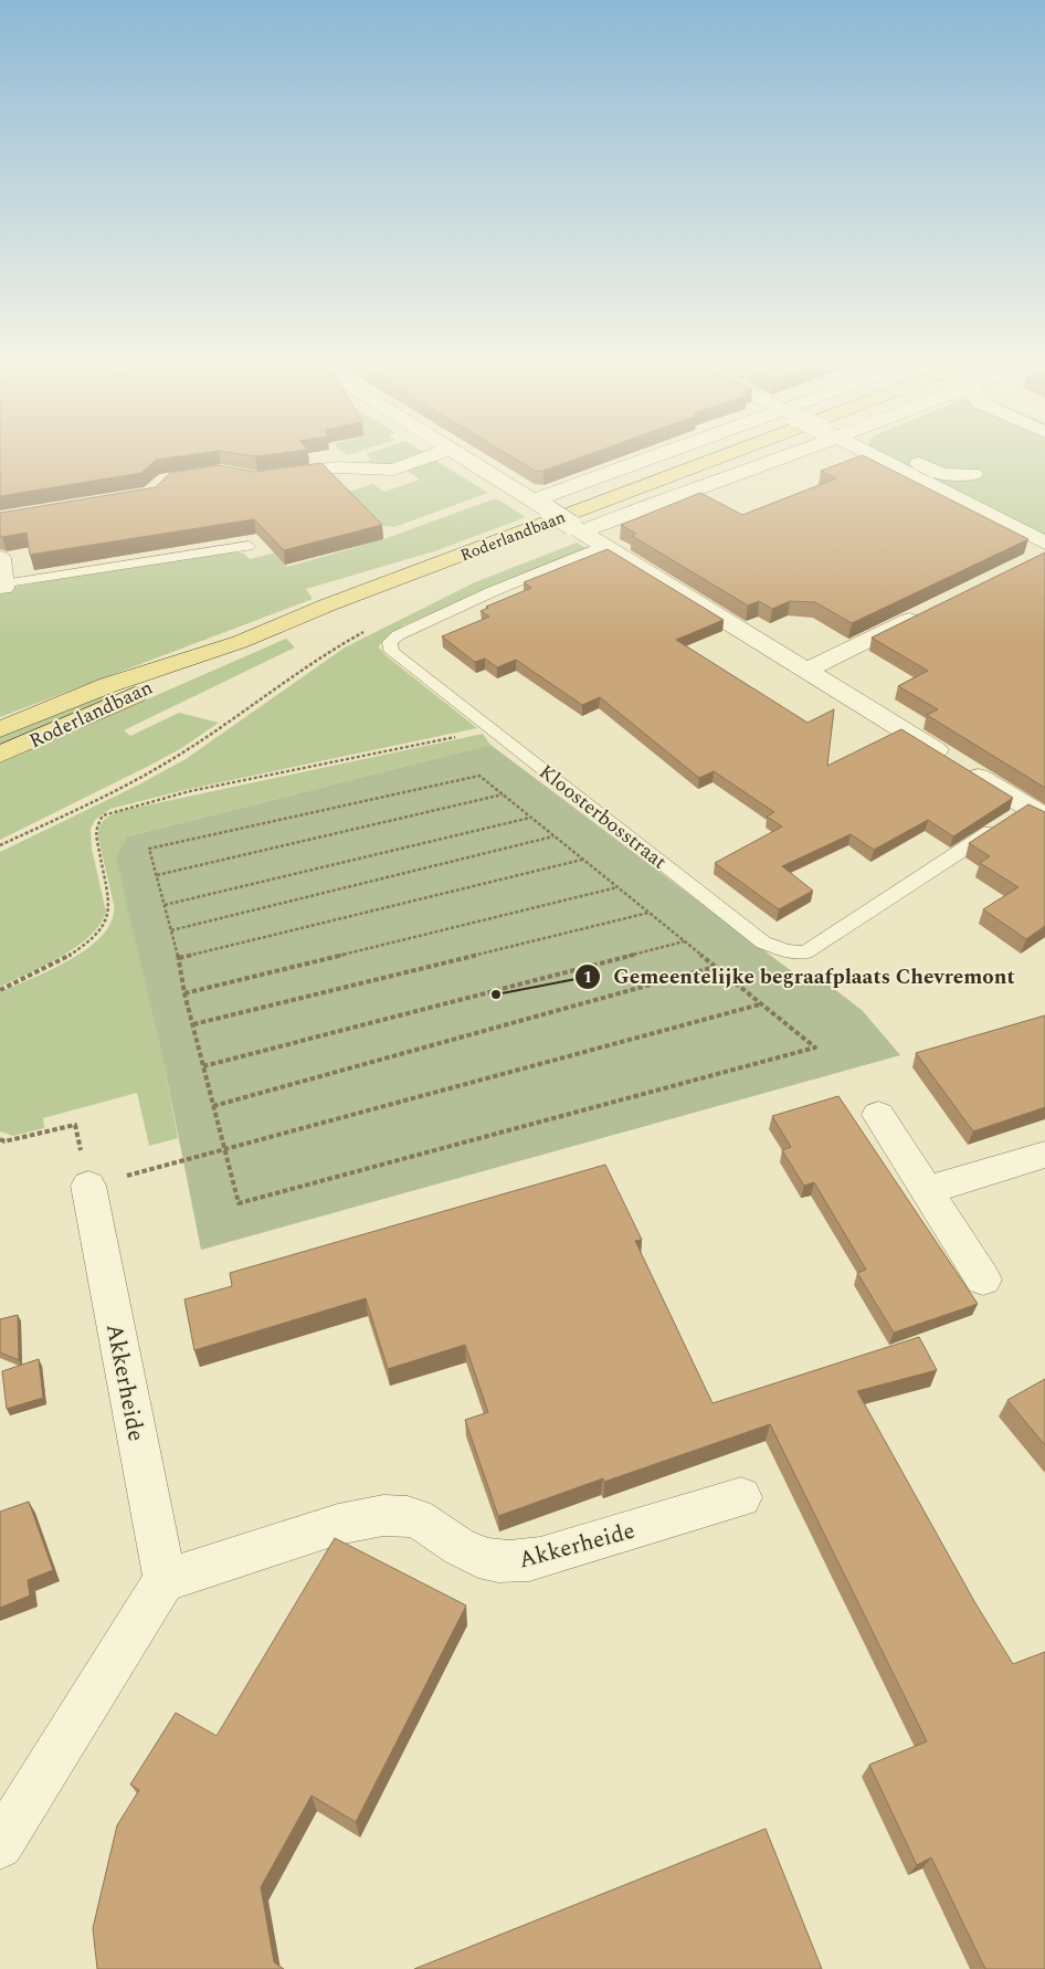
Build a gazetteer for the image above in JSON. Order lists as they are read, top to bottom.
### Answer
{
  "streets": {
    "main road": ["Roderlandbaan"],
    "street": ["Kloosterbosstraat", "Akkerheide"]
  },
  "places": ["Gemeentelijke begraafplaats Chevremont"]
}
